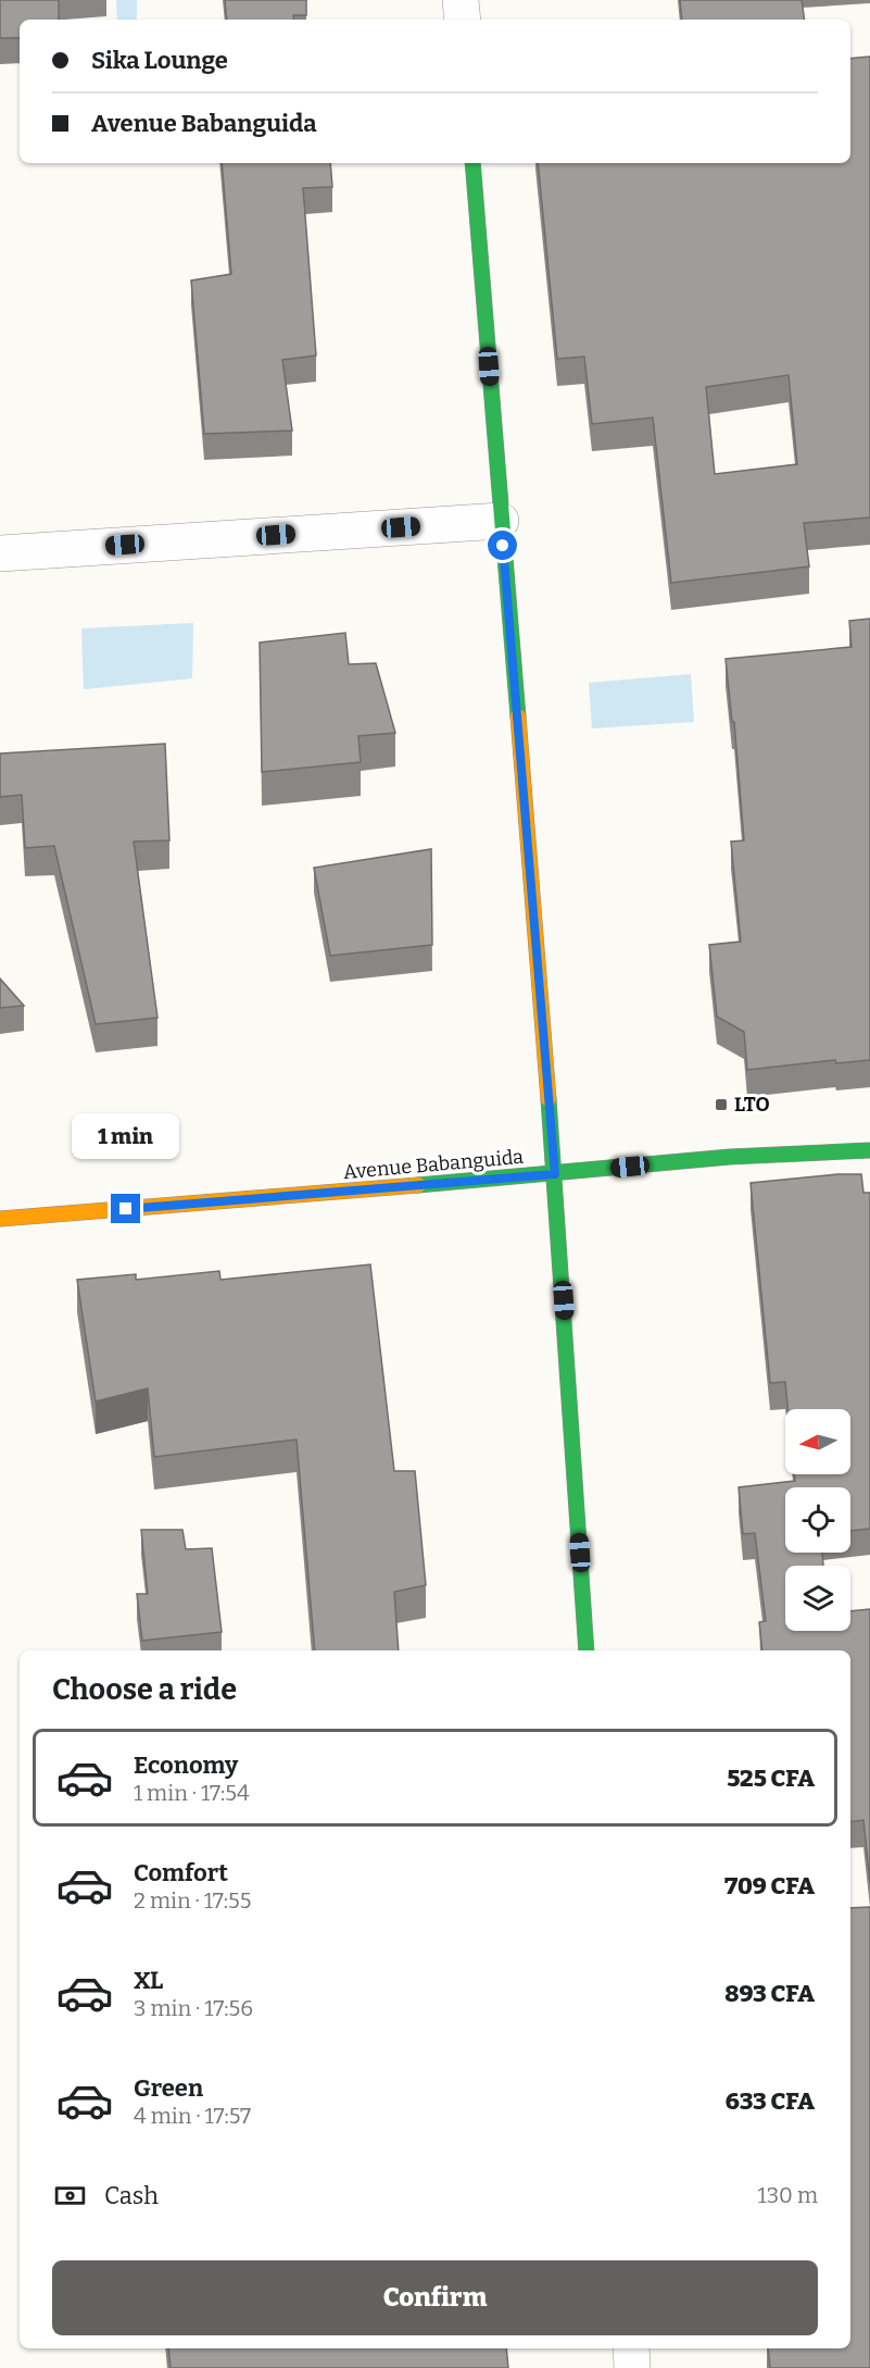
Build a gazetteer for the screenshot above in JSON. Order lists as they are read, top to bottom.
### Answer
{
  "streets": {
    "street": ["Avenue Babanguida"]
  },
  "places": {
    "transit": ["LTO"]
  },
  "north": "left",
  "page": {
    "banner": ["Sika Lounge", "Avenue Babanguida"],
    "bubble": "1 min",
    "heading": "Choose a ride",
    "list": [
      {
        "name": "Economy",
        "note": "1 min · 17:54",
        "value": "525 CFA"
      },
      {
        "name": "Comfort",
        "note": "2 min · 17:55",
        "value": "709 CFA"
      },
      {
        "name": "XL",
        "note": "3 min · 17:56",
        "value": "893 CFA"
      },
      {
        "name": "Green",
        "note": "4 min · 17:57",
        "value": "633 CFA"
      }
    ],
    "pay": ["Cash", "130 m"],
    "buttons": "Confirm"
  }
}
